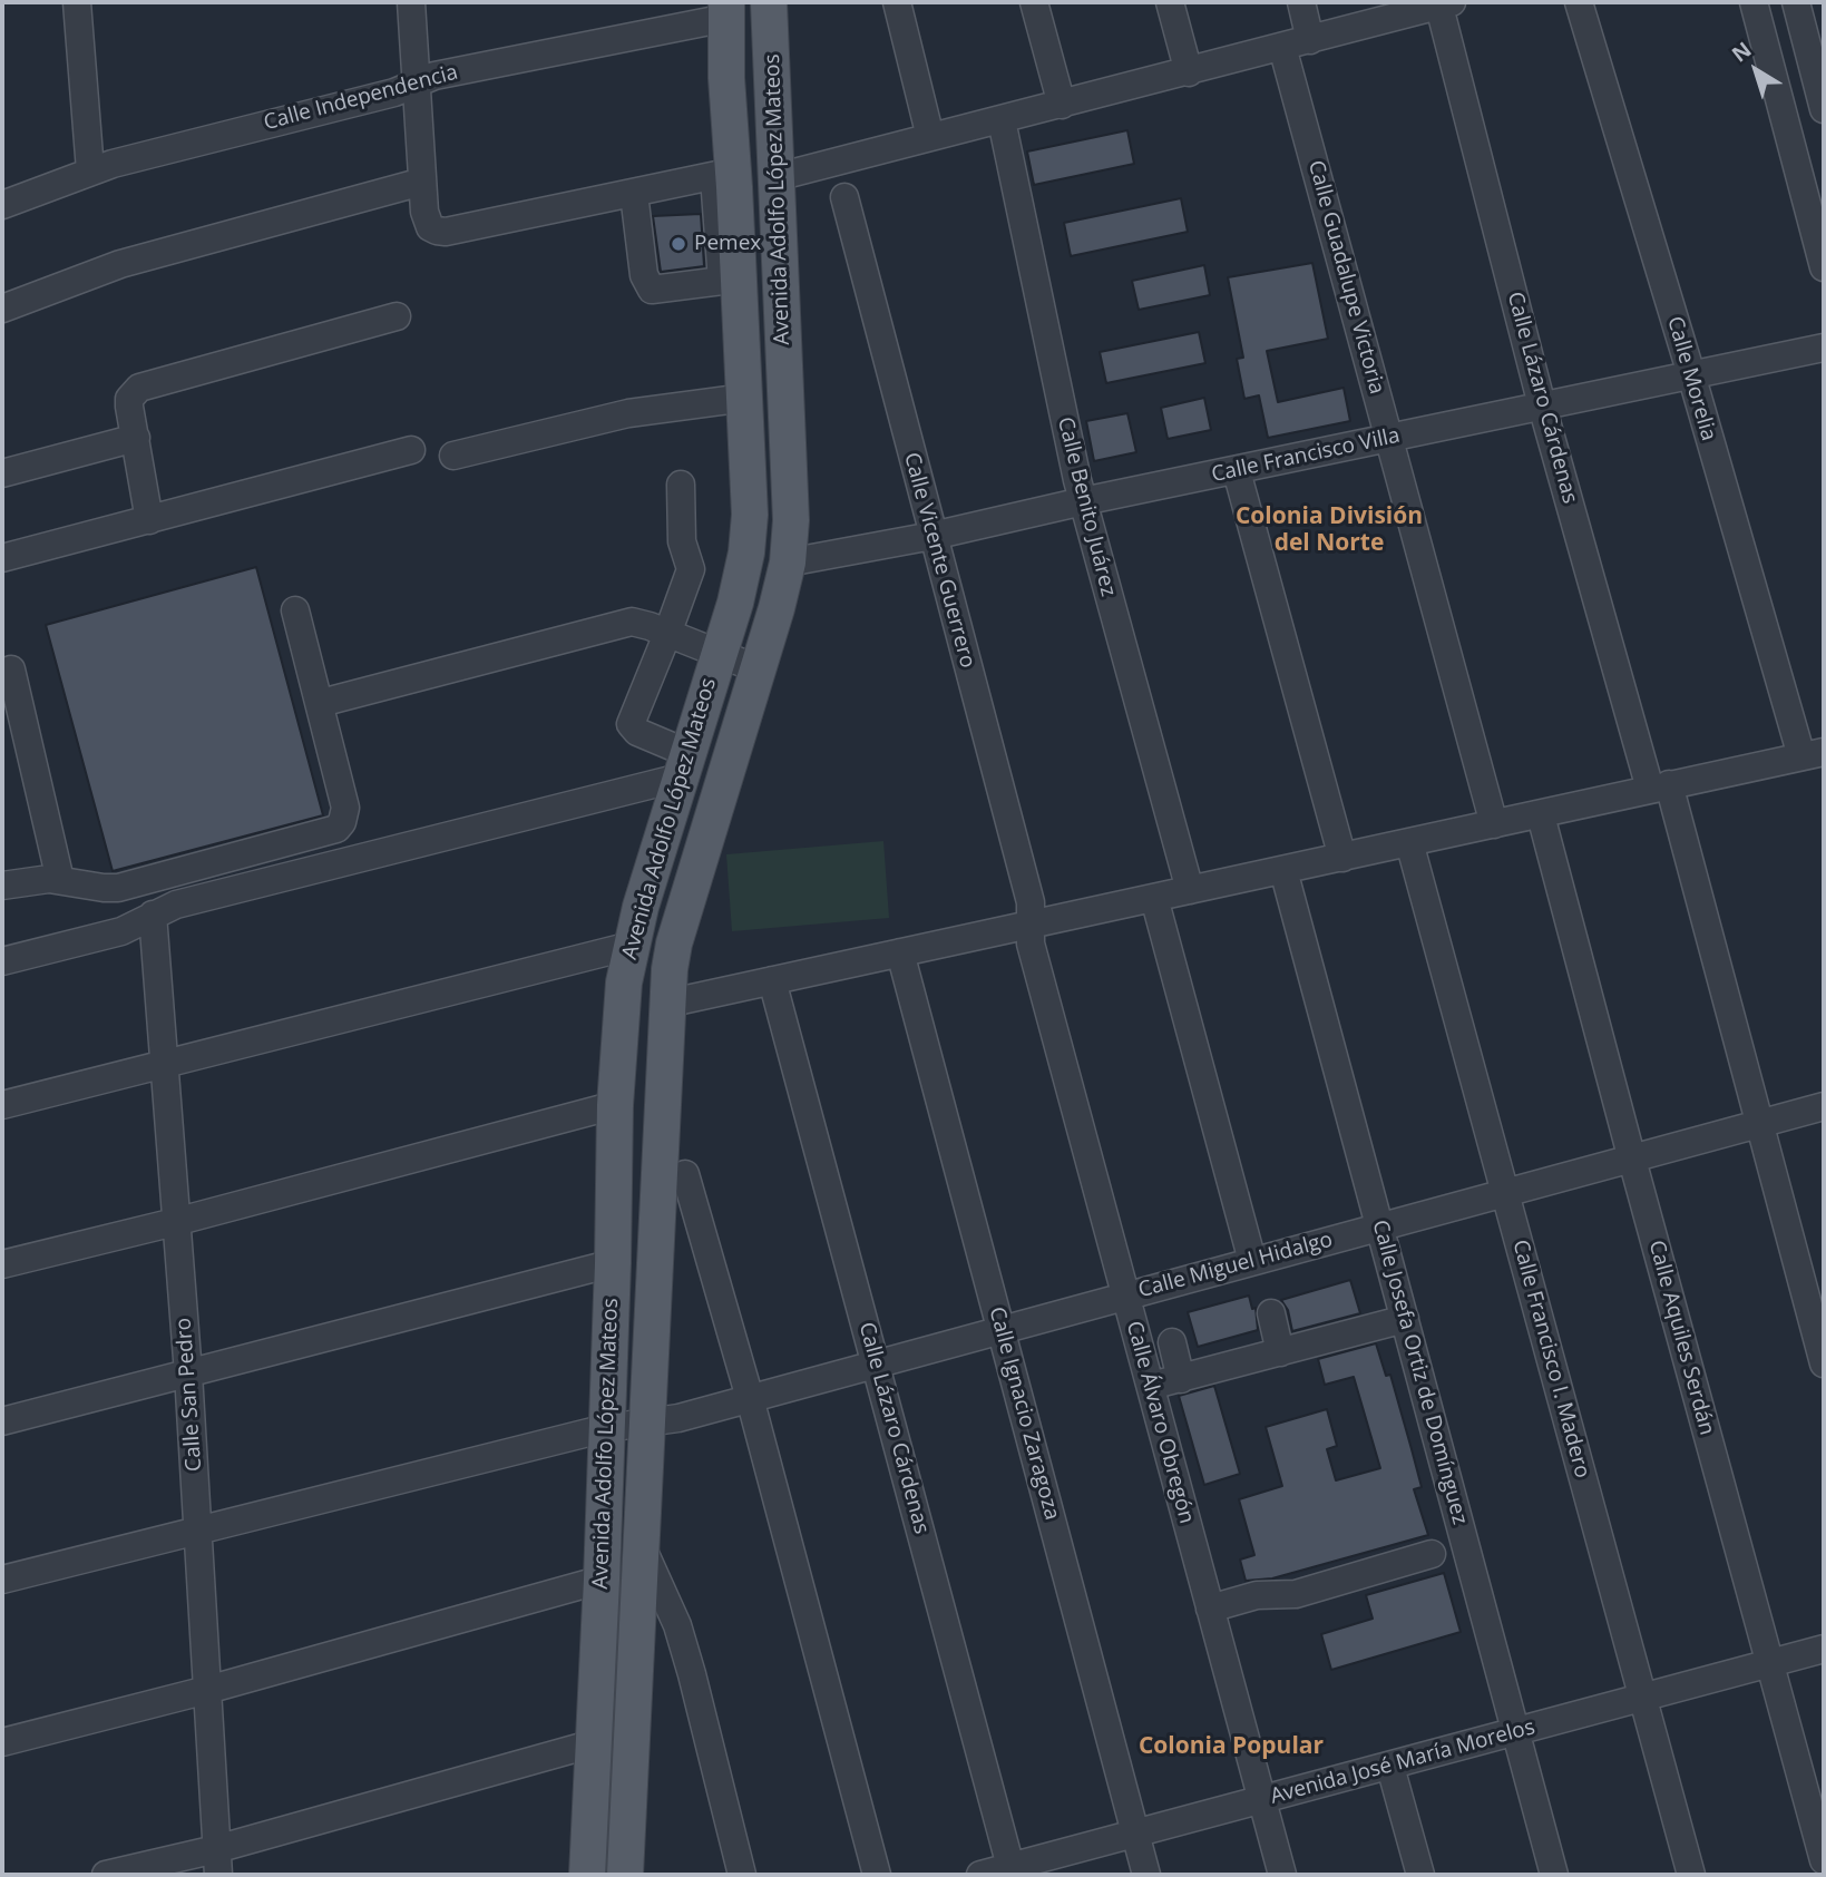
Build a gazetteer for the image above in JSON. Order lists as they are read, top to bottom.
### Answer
{
  "streets": {
    "main road": ["Avenida Adolfo López Mateos"],
    "street": [
      "Calle Independencia",
      "Calle Guadalupe Victoria",
      "Calle Morelia",
      "Calle Lázaro Cárdenas",
      "Calle Francisco Villa",
      "Calle Benito Juárez",
      "Calle Vicente Guerrero",
      "Calle Miguel Hidalgo",
      "Calle Aquiles Serdán",
      "Calle Francisco I. Madero",
      "Calle Josefa Ortiz de Domínguez",
      "Calle San Pedro",
      "Calle Ignacio Zaragoza",
      "Calle Álvaro Obregón",
      "Avenida José María Morelos"
    ]
  },
  "crossings": [
    ["Calle Independencia", "Avenida Adolfo López Mateos"],
    ["Avenida Adolfo López Mateos", "Calle Francisco Villa"],
    ["Avenida Adolfo López Mateos", "Calle Miguel Hidalgo"],
    ["Calle Guadalupe Victoria", "Calle Francisco Villa"],
    ["Calle Morelia", "Calle Francisco Villa"],
    ["Calle Lázaro Cárdenas", "Calle Francisco Villa"],
    ["Calle Lázaro Cárdenas", "Calle Miguel Hidalgo"],
    ["Calle Lázaro Cárdenas", "Avenida José María Morelos"],
    ["Calle Francisco Villa", "Calle Benito Juárez"],
    ["Calle Francisco Villa", "Calle Vicente Guerrero"],
    ["Calle Vicente Guerrero", "Calle Álvaro Obregón"],
    ["Calle Miguel Hidalgo", "Calle Aquiles Serdán"],
    ["Calle Miguel Hidalgo", "Calle Francisco I. Madero"],
    ["Calle Miguel Hidalgo", "Calle Josefa Ortiz de Domínguez"],
    ["Calle Miguel Hidalgo", "Calle San Pedro"],
    ["Calle Miguel Hidalgo", "Calle Ignacio Zaragoza"],
    ["Calle Miguel Hidalgo", "Calle Álvaro Obregón"],
    ["Calle Aquiles Serdán", "Avenida José María Morelos"],
    ["Calle Francisco I. Madero", "Avenida José María Morelos"],
    ["Calle Josefa Ortiz de Domínguez", "Avenida José María Morelos"],
    ["Calle Ignacio Zaragoza", "Avenida José María Morelos"],
    ["Calle Álvaro Obregón", "Avenida José María Morelos"]
  ],
  "districts": ["Colonia División del Norte", "Colonia Popular"],
  "places": ["Pemex"],
  "north": "top left"
}
